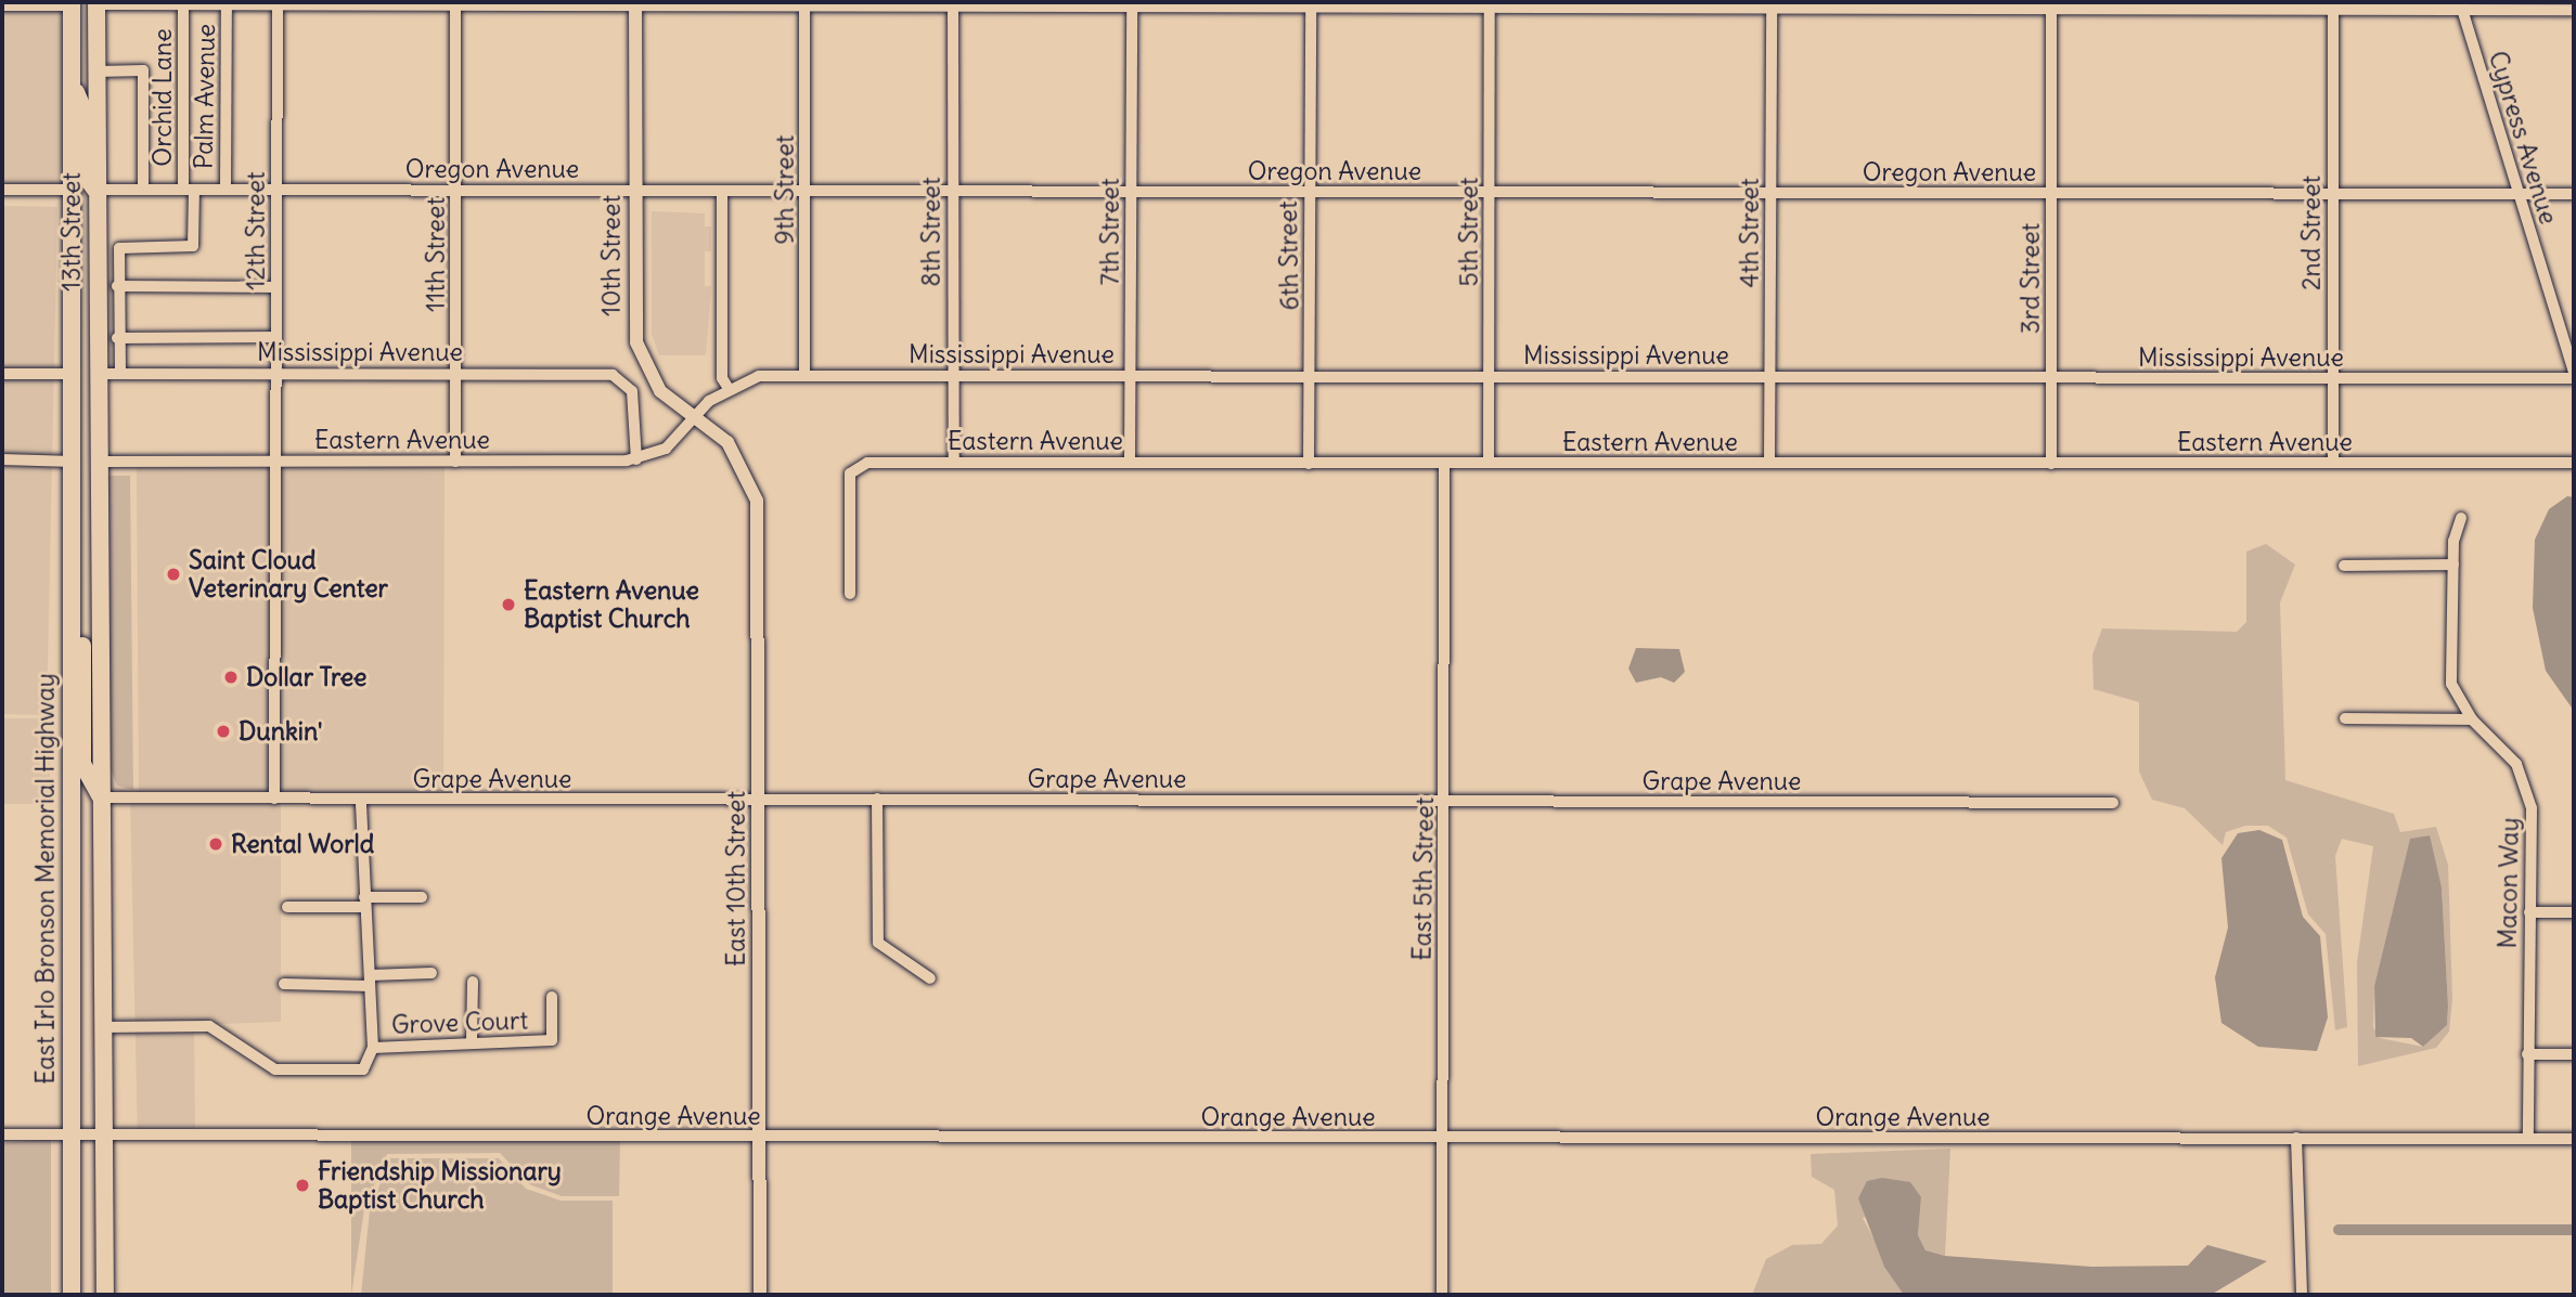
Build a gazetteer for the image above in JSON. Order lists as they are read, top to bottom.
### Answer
{
  "streets": {
    "highway": ["13th Street", "East Irlo Bronson Memorial Highway"],
    "street": [
      "Palm Avenue",
      "Orchid Lane",
      "Cypress Avenue",
      "Oregon Avenue",
      "9th Street",
      "12th Street",
      "8th Street",
      "7th Street",
      "5th Street",
      "4th Street",
      "2nd Street",
      "11th Street",
      "10th Street",
      "6th Street",
      "3rd Street",
      "Mississippi Avenue",
      "Eastern Avenue",
      "Grape Avenue",
      "East 10th Street",
      "East 5th Street",
      "Macon Way",
      "Grove Court",
      "Orange Avenue"
    ]
  },
  "crossings": [
    ["Palm Avenue", "Oregon Avenue"],
    ["Orchid Lane", "Oregon Avenue"],
    ["Cypress Avenue", "Oregon Avenue"],
    ["Oregon Avenue", "9th Street"],
    ["Oregon Avenue", "12th Street"],
    ["Oregon Avenue", "13th Street"],
    ["Oregon Avenue", "8th Street"],
    ["Oregon Avenue", "7th Street"],
    ["Oregon Avenue", "5th Street"],
    ["Oregon Avenue", "4th Street"],
    ["Oregon Avenue", "2nd Street"],
    ["Oregon Avenue", "11th Street"],
    ["Oregon Avenue", "10th Street"],
    ["Oregon Avenue", "6th Street"],
    ["Oregon Avenue", "3rd Street"],
    ["9th Street", "Mississippi Avenue"],
    ["12th Street", "Mississippi Avenue"],
    ["12th Street", "Eastern Avenue"],
    ["12th Street", "Grape Avenue"],
    ["13th Street", "Mississippi Avenue"],
    ["13th Street", "Eastern Avenue"],
    ["13th Street", "East Irlo Bronson Memorial Highway"],
    ["8th Street", "Mississippi Avenue"],
    ["8th Street", "Eastern Avenue"],
    ["7th Street", "Mississippi Avenue"],
    ["7th Street", "Eastern Avenue"],
    ["5th Street", "Mississippi Avenue"],
    ["5th Street", "Eastern Avenue"],
    ["4th Street", "Mississippi Avenue"],
    ["4th Street", "Eastern Avenue"],
    ["2nd Street", "Mississippi Avenue"],
    ["2nd Street", "Eastern Avenue"],
    ["11th Street", "Mississippi Avenue"],
    ["11th Street", "Eastern Avenue"],
    ["10th Street", "Mississippi Avenue"],
    ["10th Street", "Eastern Avenue"],
    ["10th Street", "East 10th Street"],
    ["6th Street", "Mississippi Avenue"],
    ["6th Street", "Eastern Avenue"],
    ["3rd Street", "Mississippi Avenue"],
    ["3rd Street", "Eastern Avenue"],
    ["Mississippi Avenue", "Eastern Avenue"],
    ["Eastern Avenue", "East 5th Street"],
    ["Grape Avenue", "East 10th Street"],
    ["Grape Avenue", "East 5th Street"],
    ["East Irlo Bronson Memorial Highway", "Orange Avenue"],
    ["East 10th Street", "Orange Avenue"],
    ["East 5th Street", "Orange Avenue"],
    ["Macon Way", "Orange Avenue"]
  ],
  "places": [
    "Saint Cloud Veterinary Center",
    "Eastern Avenue Baptist Church",
    "Dollar Tree",
    "Dunkin'",
    "Rental World",
    "Friendship Missionary Baptist Church"
  ]
}
